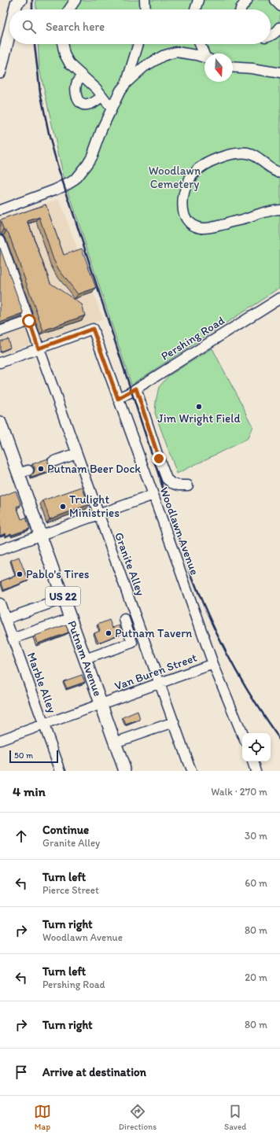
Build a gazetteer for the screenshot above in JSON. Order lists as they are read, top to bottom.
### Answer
{
  "streets": {
    "main road": ["US 22", "Putnam Avenue"],
    "street": [
      "Pershing Road",
      "Woodlawn Avenue",
      "Granite Alley",
      "Van Buren Street",
      "Marble Alley"
    ]
  },
  "crossings": [
    ["Pershing Road", "Woodlawn Avenue"],
    ["Woodlawn Avenue", "Granite Alley"],
    ["Woodlawn Avenue", "Van Buren Street"],
    ["Granite Alley", "Van Buren Street"],
    ["Putnam Avenue", "Van Buren Street"],
    ["Van Buren Street", "Marble Alley"]
  ],
  "parks": ["Woodlawn Cemetery"],
  "places": [
    "Jim Wright Field",
    "Putnam Beer Dock",
    "Trulight Ministries",
    "Pablo's Tires",
    "Putnam Tavern"
  ],
  "scale_bar": "50 m",
  "north": "bottom",
  "page": {
    "search": "Search here",
    "scale": "50 m",
    "heading": ["4 min", "Walk · 270 m"],
    "list": [
      ["Continue", "Granite Alley", "30 m"],
      ["Turn left", "Pierce Street", "60 m"],
      ["Turn right", "Woodlawn Avenue", "80 m"],
      ["Turn left", "Pershing Road", "20 m"],
      ["Turn right", "80 m"],
      "Arrive at destination"
    ],
    "nav": ["Map", "Directions", "Saved"]
  }
}
